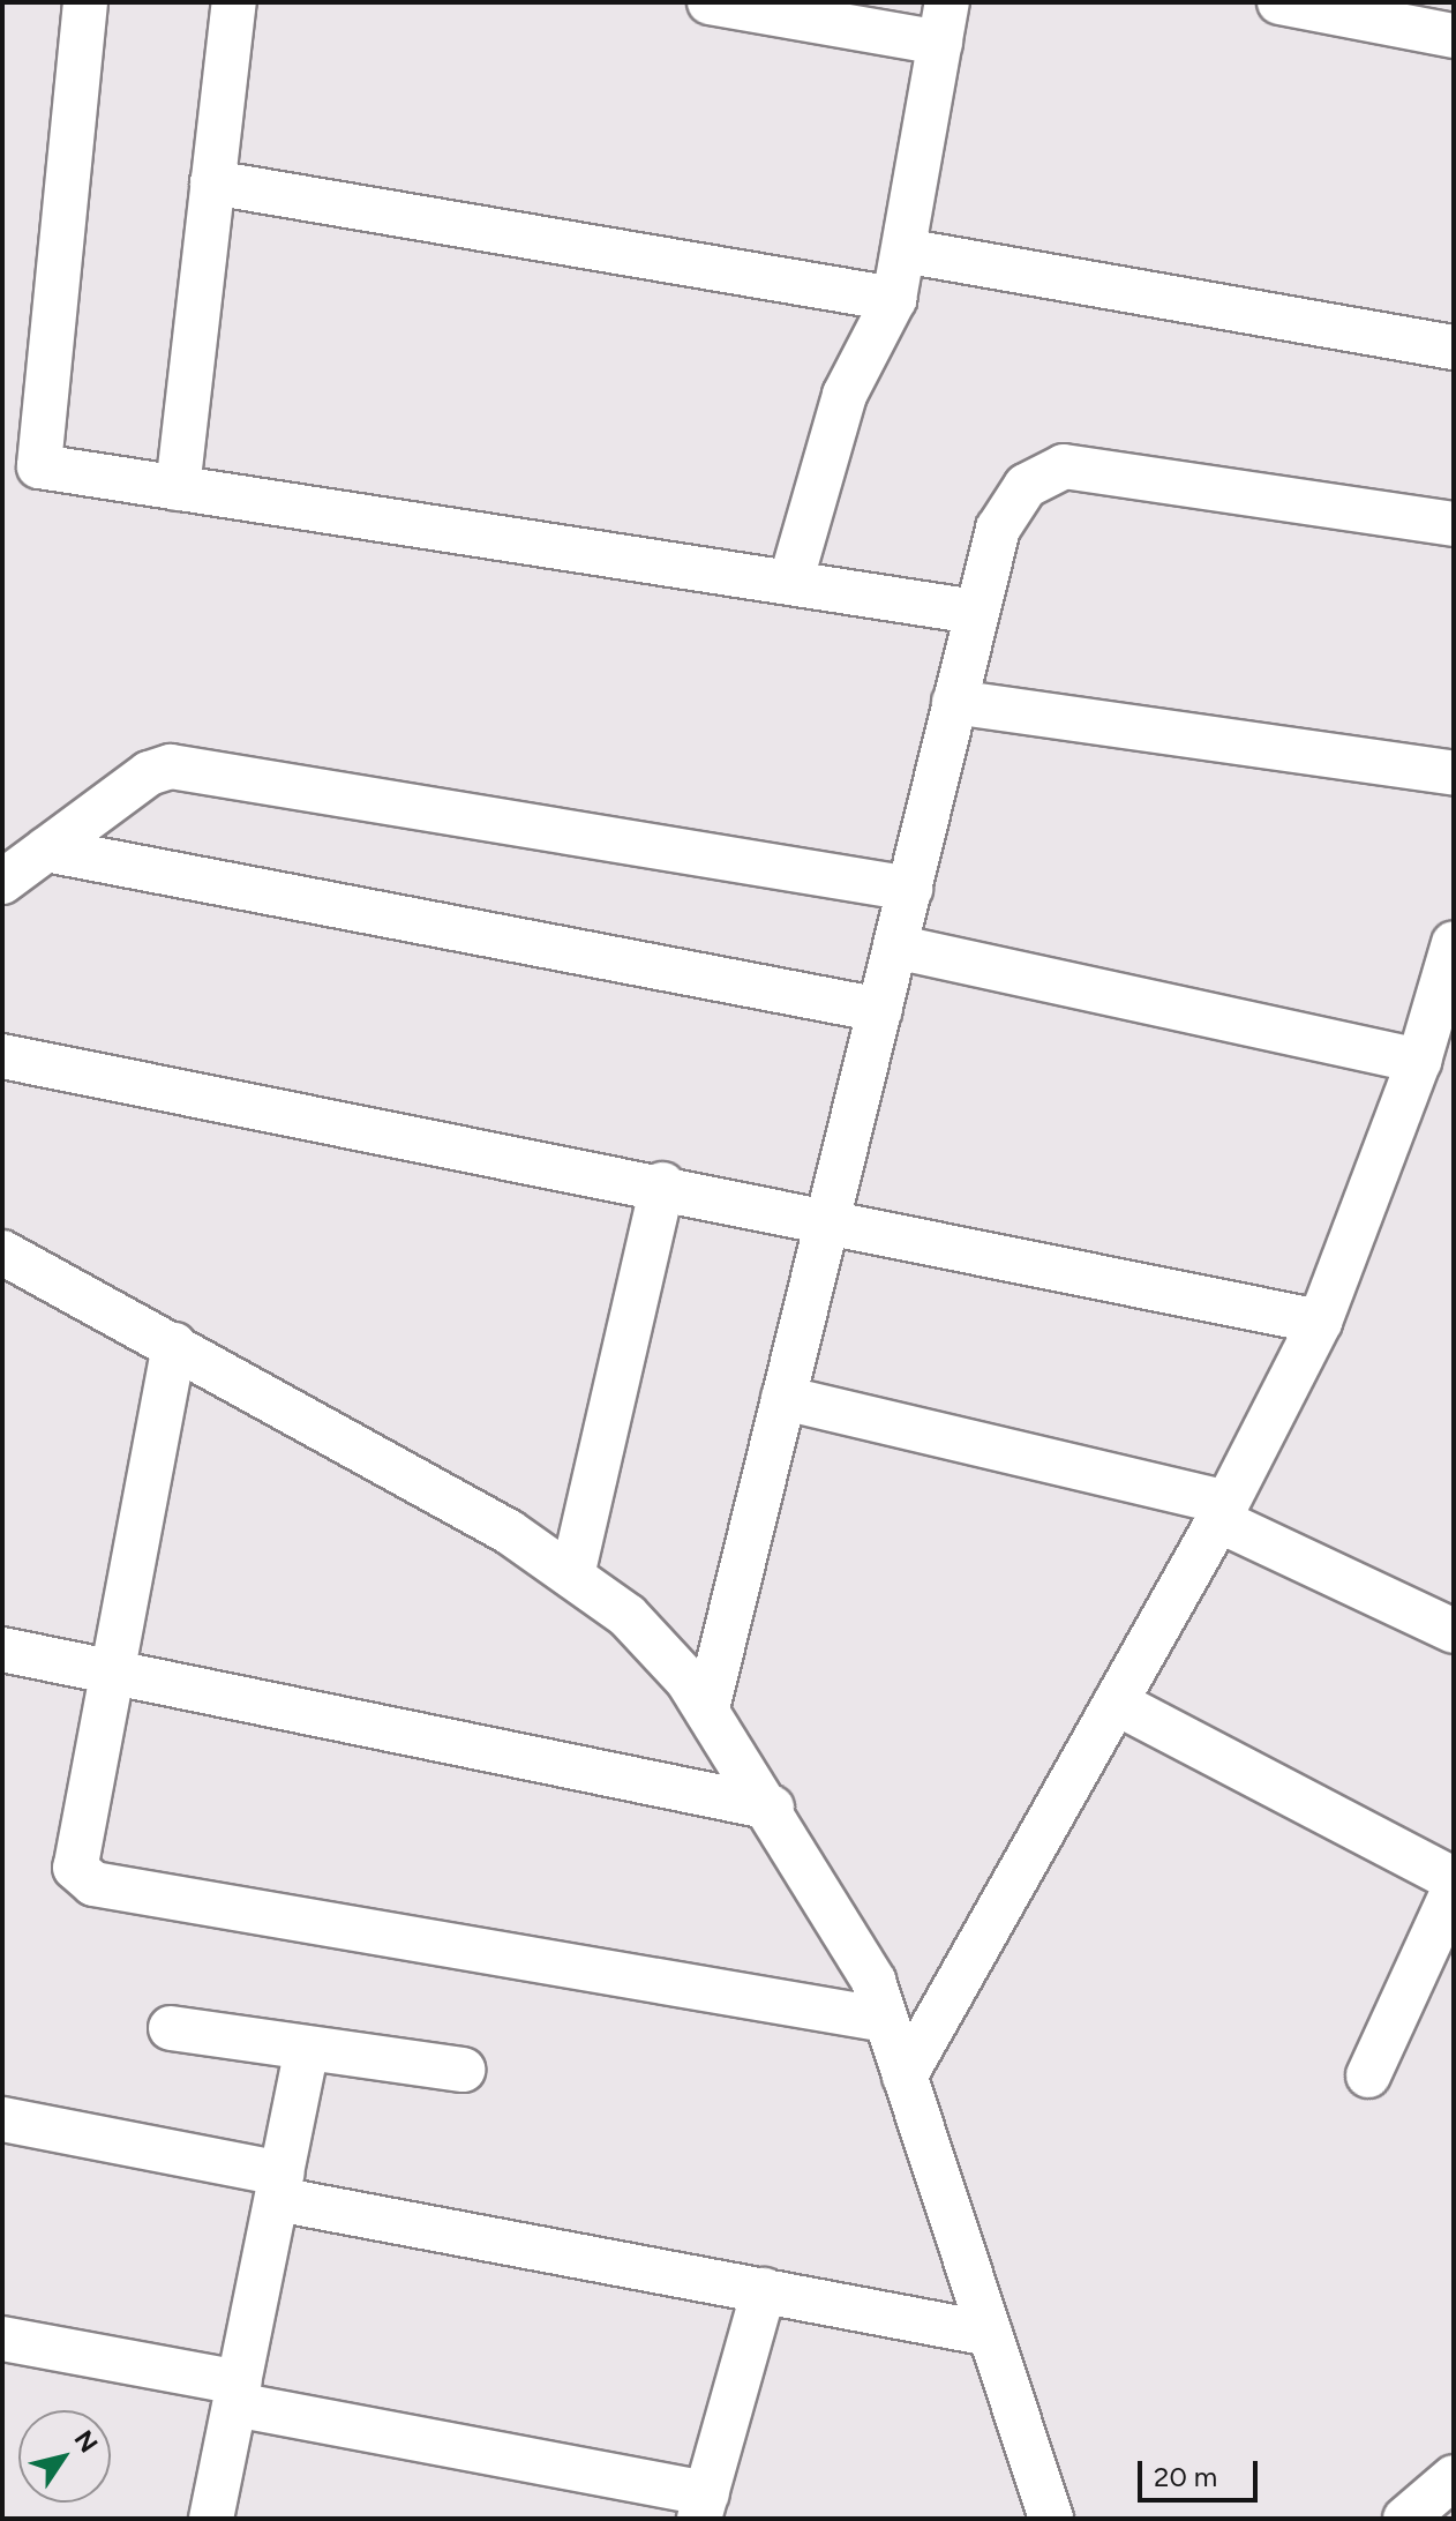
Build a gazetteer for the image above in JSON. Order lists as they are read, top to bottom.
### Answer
{
  "scale_bar": "20 m",
  "north": "top right"
}
